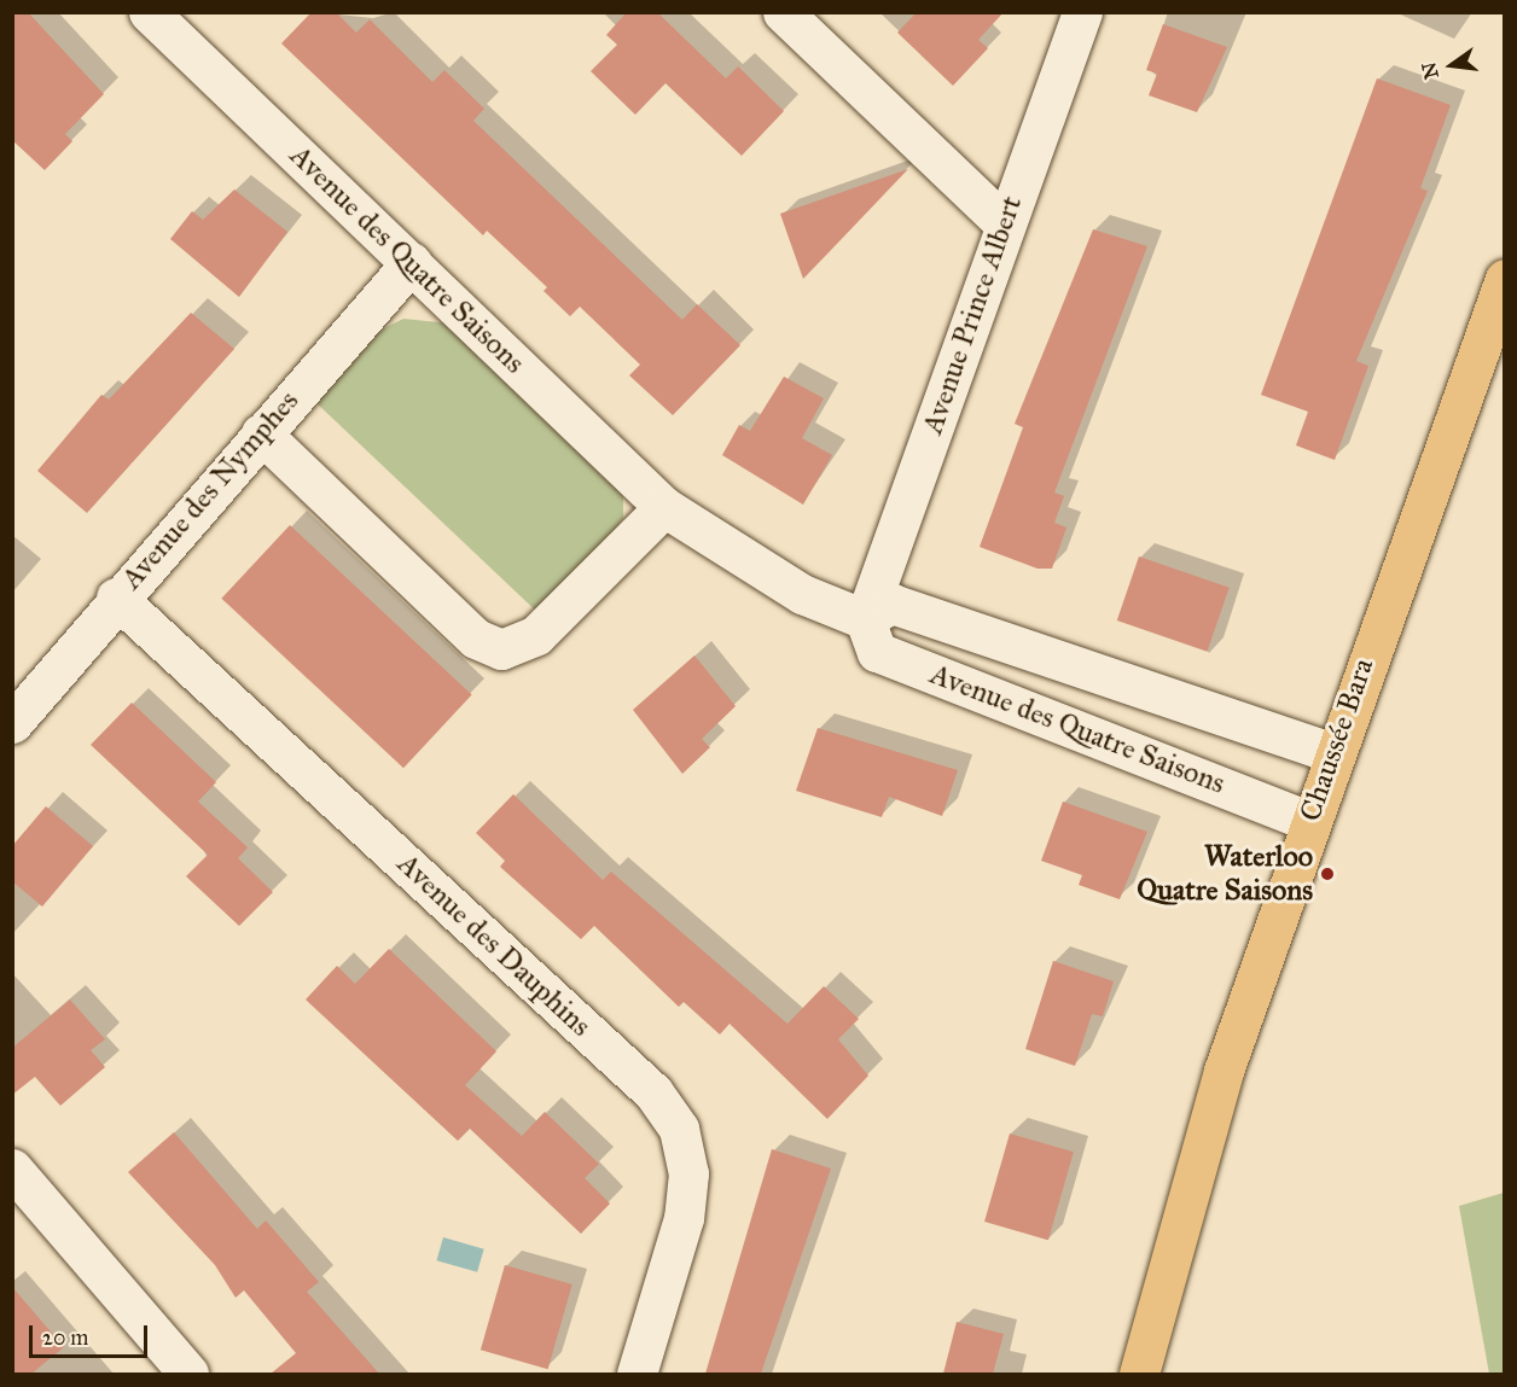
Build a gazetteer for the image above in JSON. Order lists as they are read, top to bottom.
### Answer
{
  "streets": {
    "main road": ["Chaussée Bara"],
    "street": [
      "Avenue des Quatre Saisons",
      "Avenue Prince Albert",
      "Avenue des Nymphes",
      "Avenue des Dauphins"
    ]
  },
  "crossings": [
    ["Avenue des Quatre Saisons", "Avenue Prince Albert"],
    ["Avenue des Quatre Saisons", "Avenue des Nymphes"],
    ["Avenue des Quatre Saisons", "Chaussée Bara"],
    ["Avenue des Nymphes", "Avenue des Dauphins"]
  ],
  "places": ["Waterloo Quatre Saisons"],
  "scale_bar": "20 m",
  "north": "left"
}
